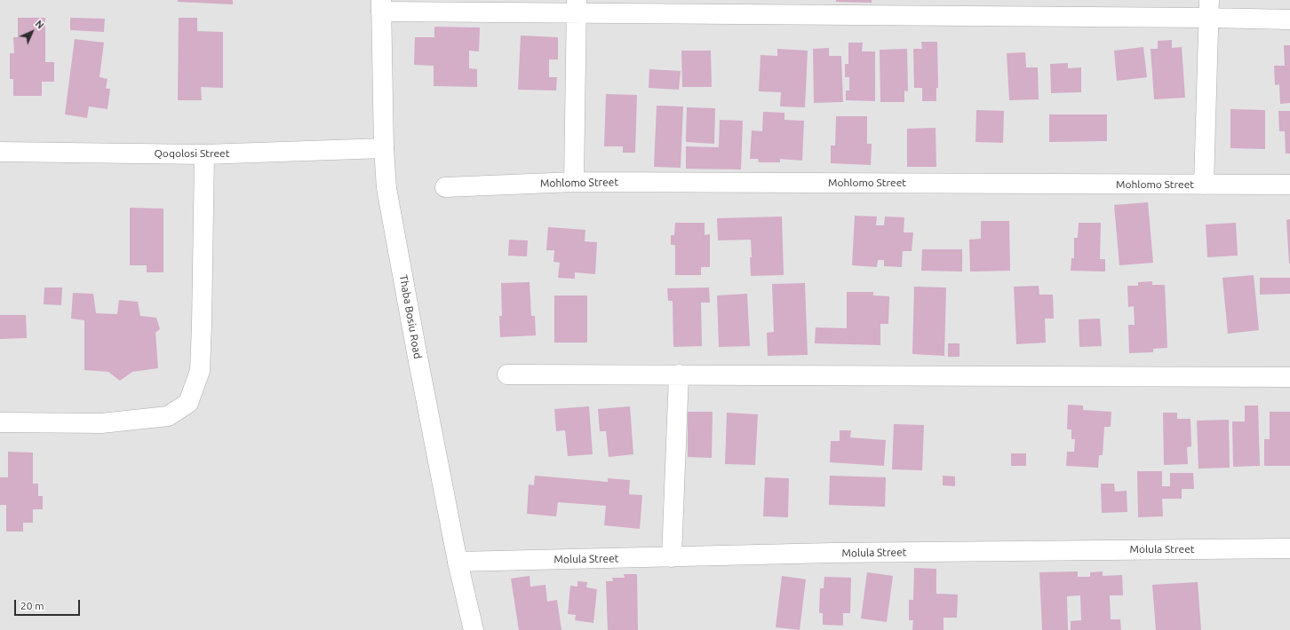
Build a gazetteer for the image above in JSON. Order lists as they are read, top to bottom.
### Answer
{
  "streets": {
    "street": [
      "Qoqolosi Street",
      "Mohlomo Street",
      "Thaba Bosiu Road",
      "Molula Street"
    ]
  },
  "crossings": [
    ["Qoqolosi Street", "Thaba Bosiu Road"],
    ["Thaba Bosiu Road", "Molula Street"]
  ],
  "scale_bar": "20 m",
  "north": "top right"
}
